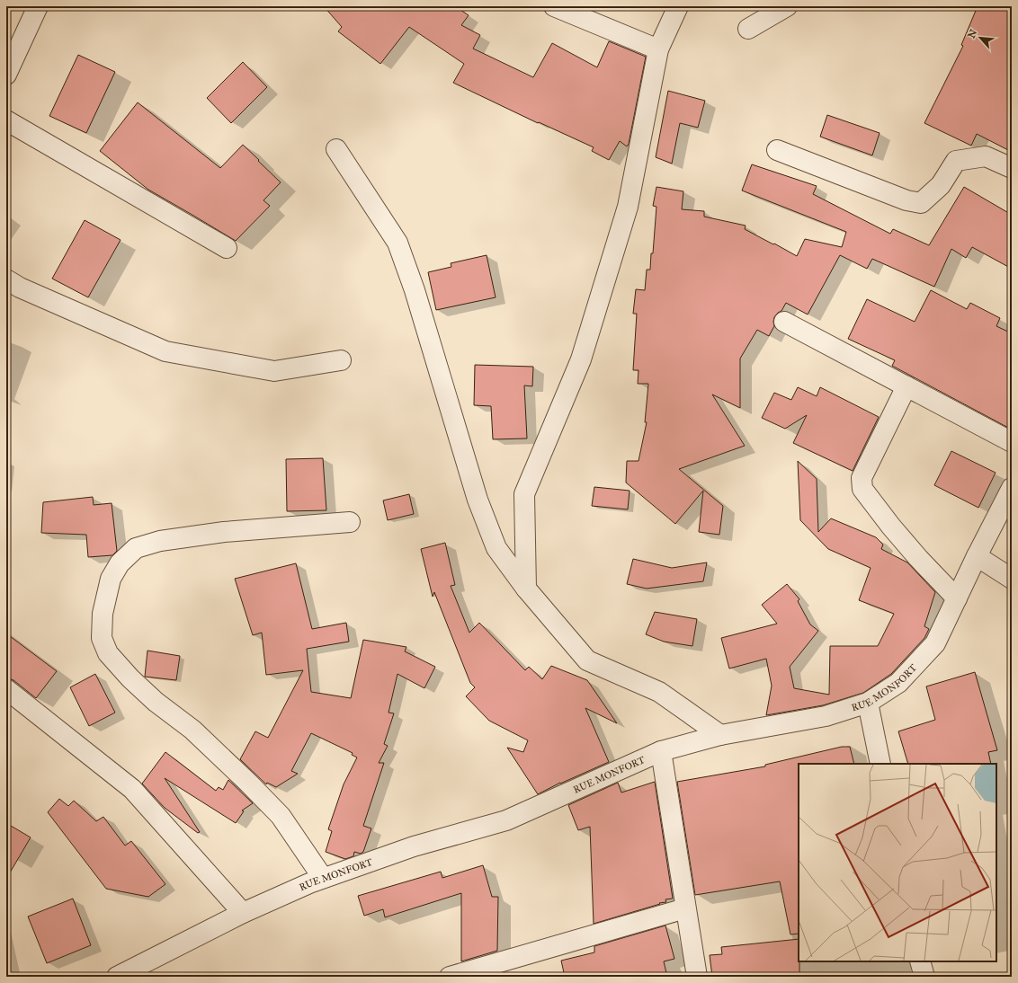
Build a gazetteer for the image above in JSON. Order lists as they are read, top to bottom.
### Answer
{
  "streets": {
    "street": ["RUE MONFORT"]
  },
  "north": "top left"
}
